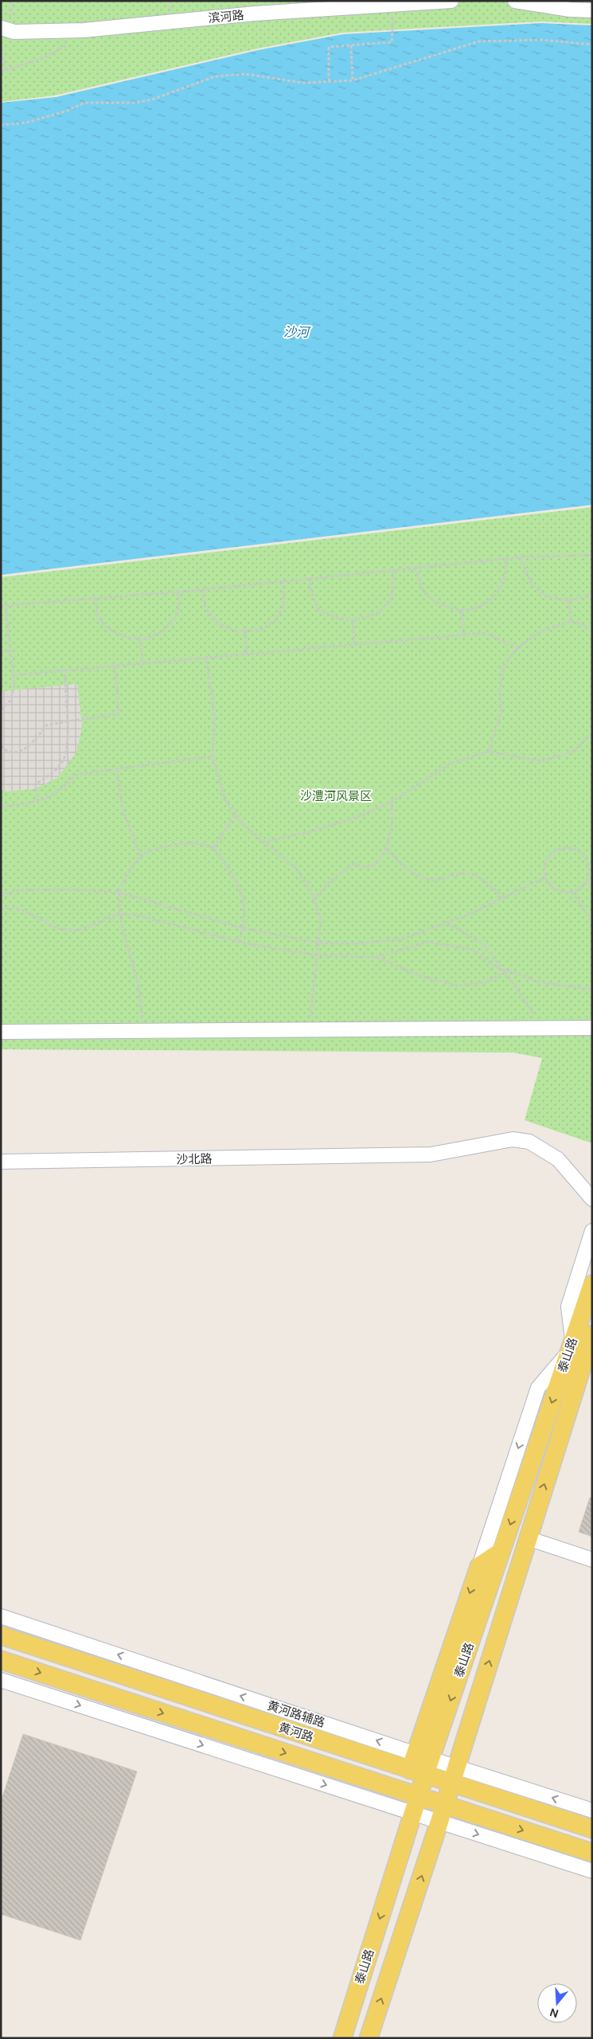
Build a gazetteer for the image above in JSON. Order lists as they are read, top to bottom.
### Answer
{
  "streets": {
    "main road": ["泰山路", "黄河路"],
    "street": ["滨河路", "沙北路", "黄河路辅路"]
  },
  "crossings": [
    ["泰山路", "黄河路辅路"],
    ["泰山路", "黄河路"],
    ["黄河路辅路", "黄河路"]
  ],
  "water": ["沙河"],
  "parks": ["沙澧河风景区"],
  "north": "bottom"
}
